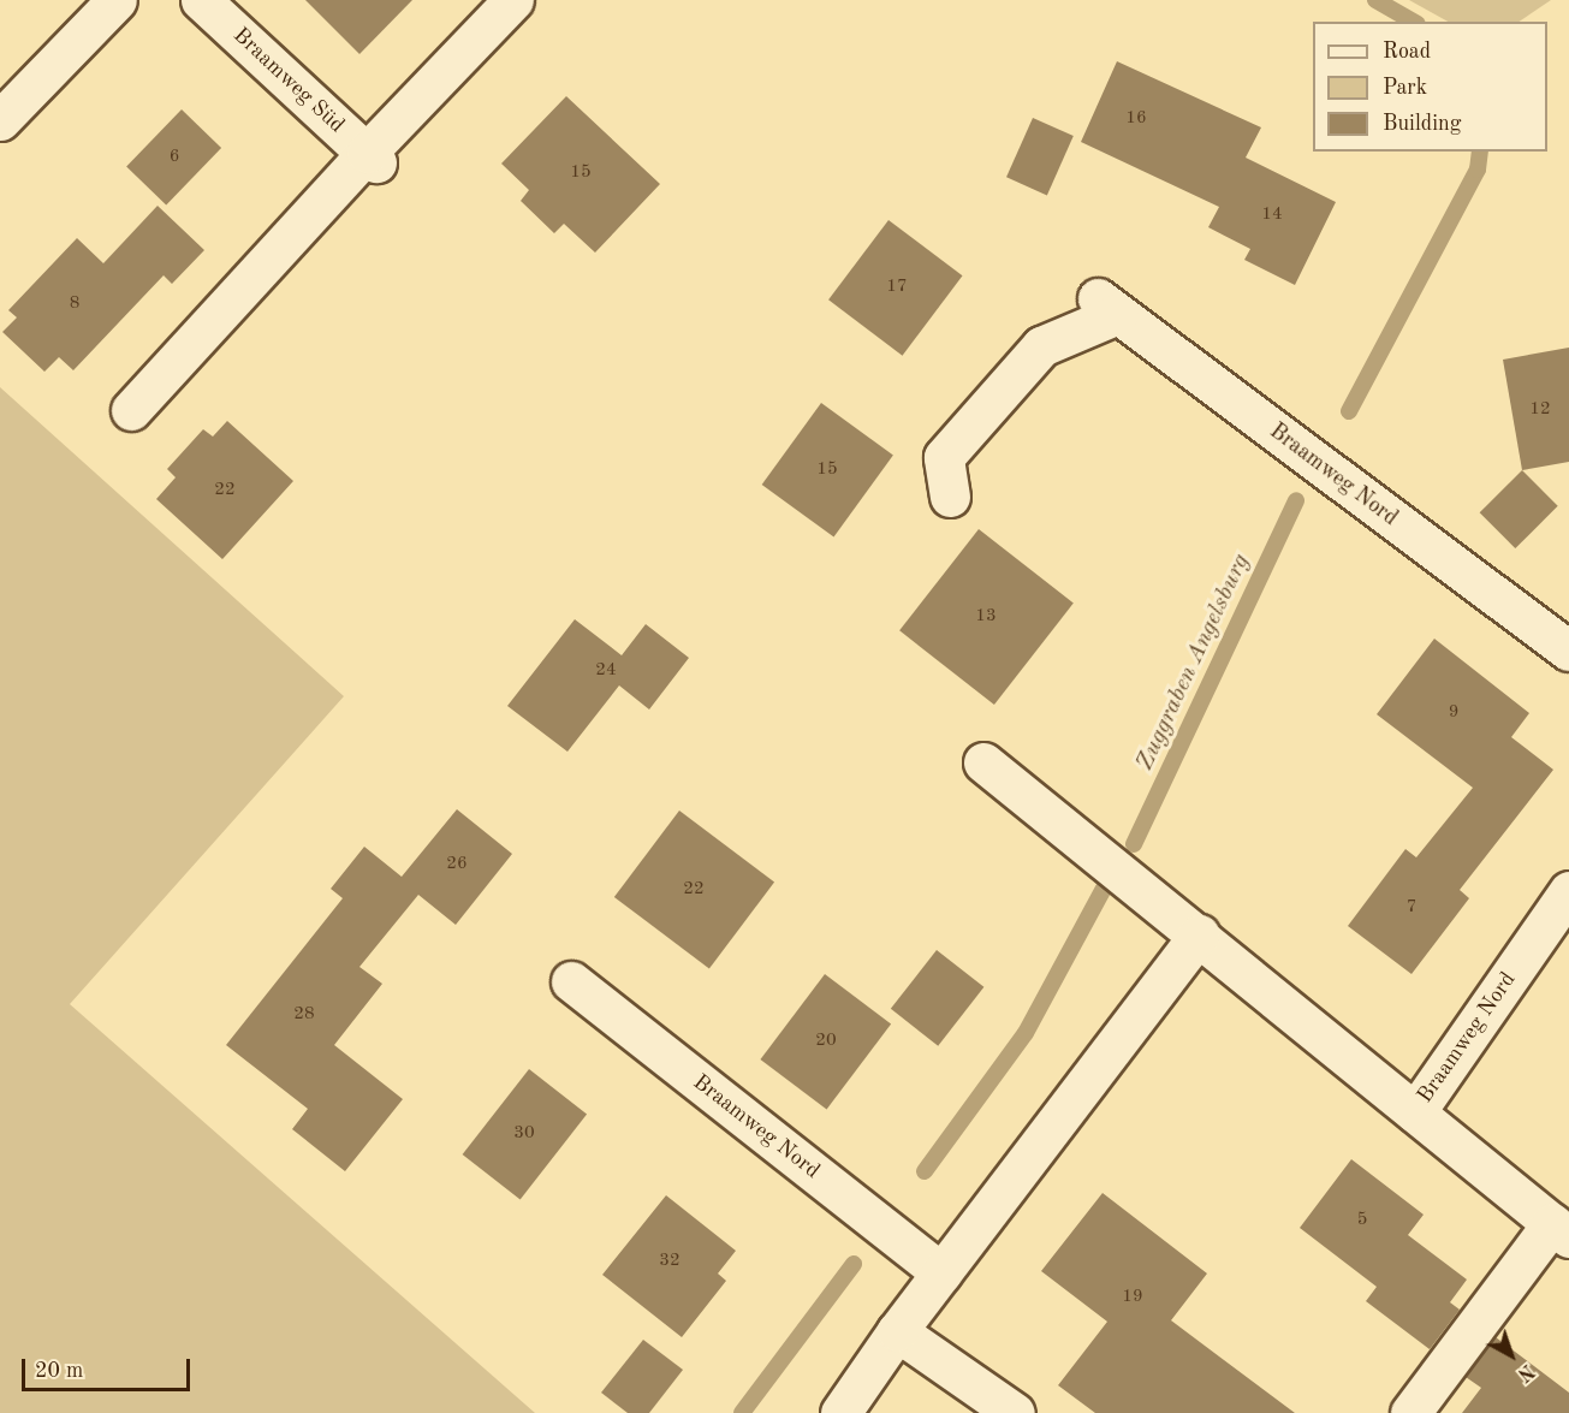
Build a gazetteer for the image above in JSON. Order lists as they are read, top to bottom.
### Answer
{
  "streets": {
    "street": ["Braamweg Süd", "Braamweg Nord"]
  },
  "water": ["Zuggraben Angelsburg"],
  "house_numbers": [
    "16",
    "6",
    "15",
    "14",
    "17",
    "8",
    "12",
    "15",
    "22",
    "13",
    "24",
    "9",
    "26",
    "22",
    "7",
    "28",
    "20",
    "30",
    "5",
    "32",
    "19"
  ],
  "legend": ["Road", "Park", "Building"],
  "scale_bar": "20 m",
  "north": "bottom right"
}
